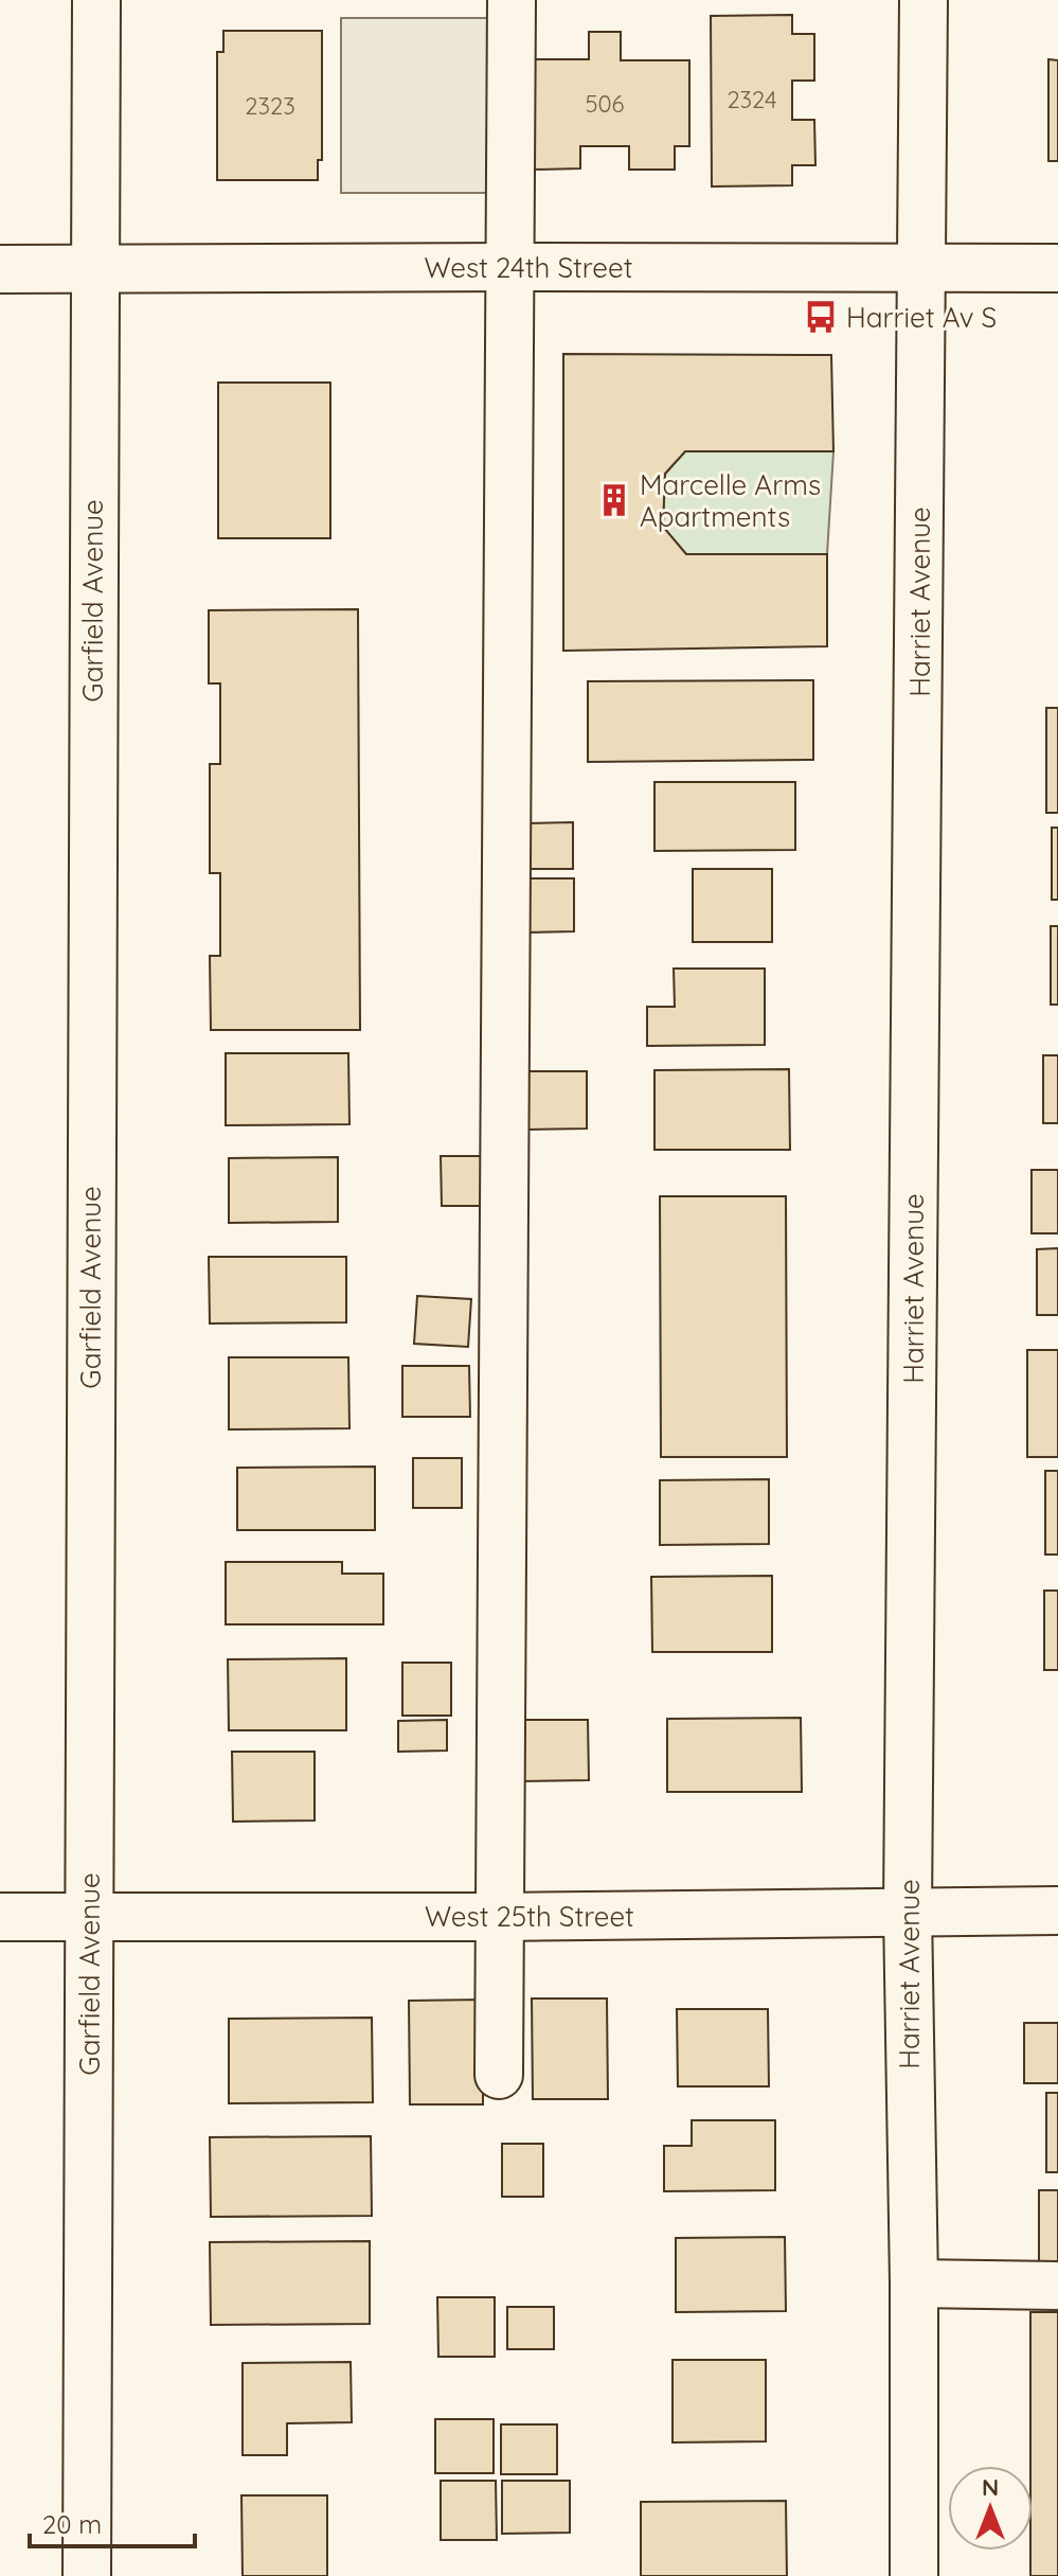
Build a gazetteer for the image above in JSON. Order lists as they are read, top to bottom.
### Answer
{
  "streets": {
    "street": [
      "West 24th Street",
      "Garfield Avenue",
      "Harriet Avenue",
      "West 25th Street"
    ]
  },
  "crossings": [
    ["West 24th Street", "Garfield Avenue"],
    ["West 24th Street", "Harriet Avenue"],
    ["Garfield Avenue", "West 25th Street"],
    ["Harriet Avenue", "West 25th Street"]
  ],
  "places": {
    "bus stop": ["Harriet Av S"],
    "building": ["Marcelle Arms Apartments"]
  },
  "house_numbers": ["2324", "506", "2323"],
  "scale_bar": "20 m",
  "north": "top"
}
